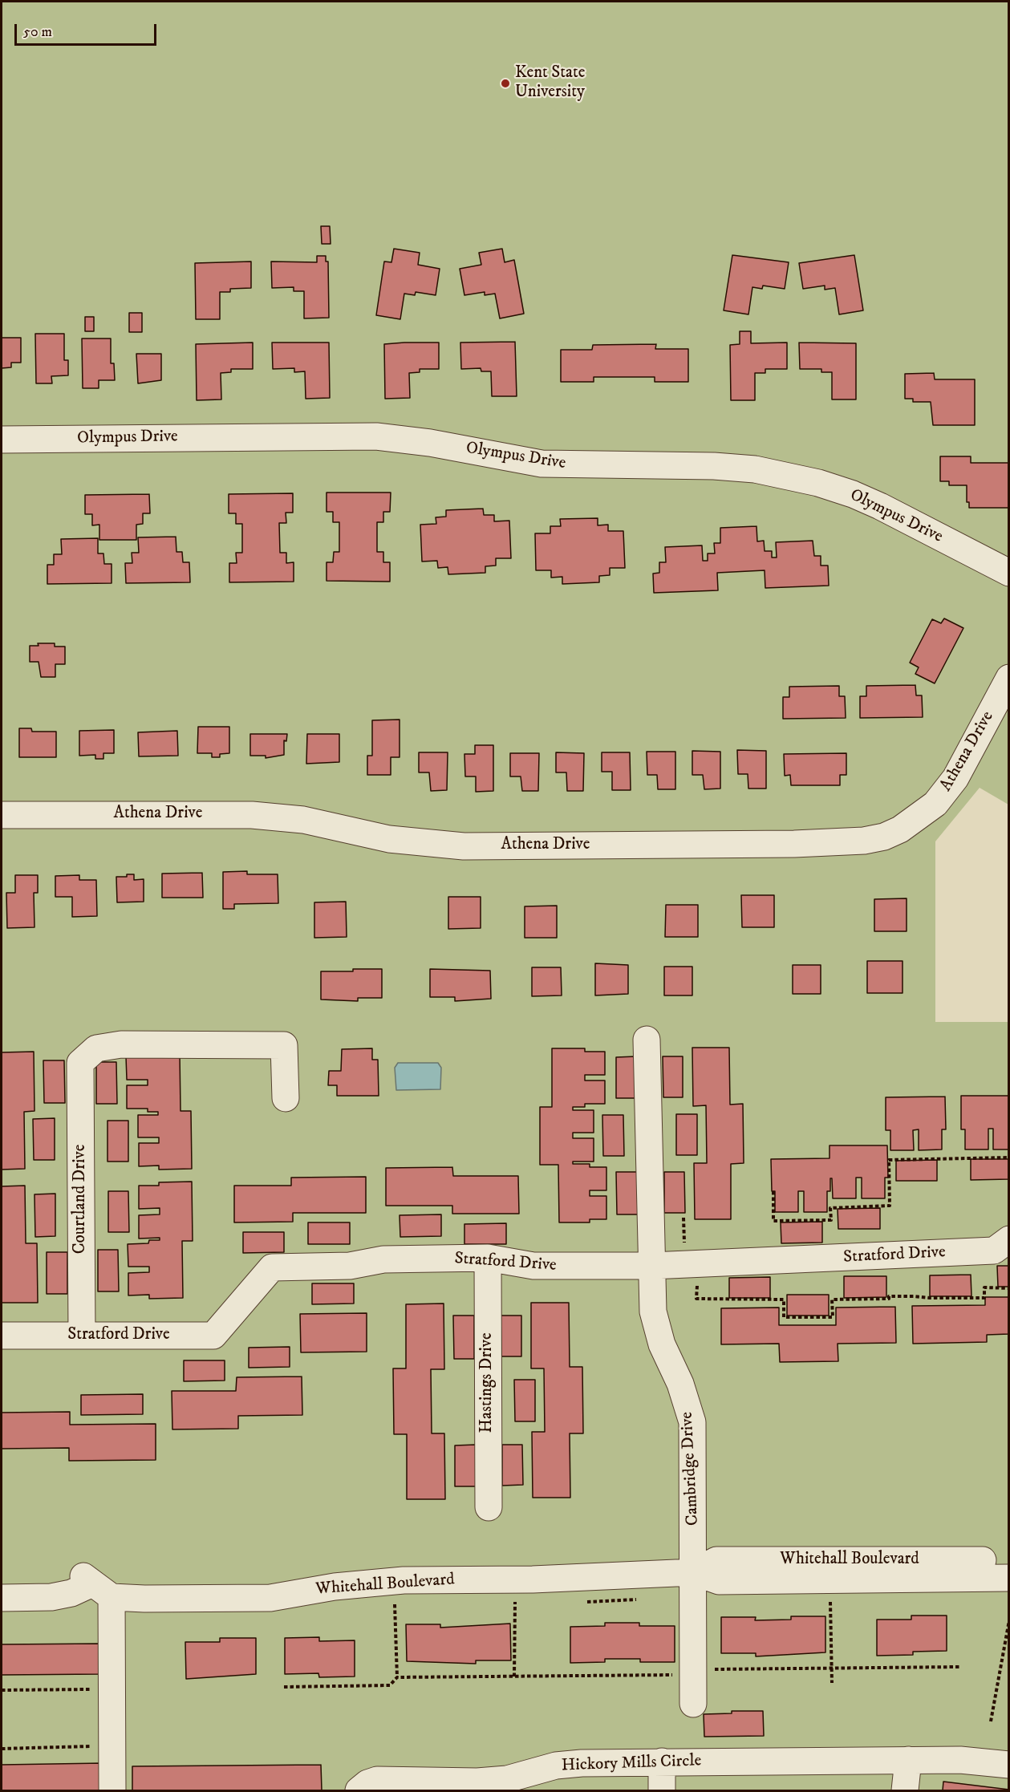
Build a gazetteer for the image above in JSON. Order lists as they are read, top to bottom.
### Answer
{
  "streets": {
    "street": [
      "Olympus Drive",
      "Athena Drive",
      "Courtland Drive",
      "Stratford Drive",
      "Hastings Drive",
      "Cambridge Drive",
      "Whitehall Boulevard",
      "Hickory Mills Circle"
    ]
  },
  "crossings": [
    ["Courtland Drive", "Stratford Drive"],
    ["Stratford Drive", "Hastings Drive"],
    ["Stratford Drive", "Cambridge Drive"],
    ["Cambridge Drive", "Whitehall Boulevard"]
  ],
  "places": ["Kent State University"],
  "scale_bar": "50 m"
}
